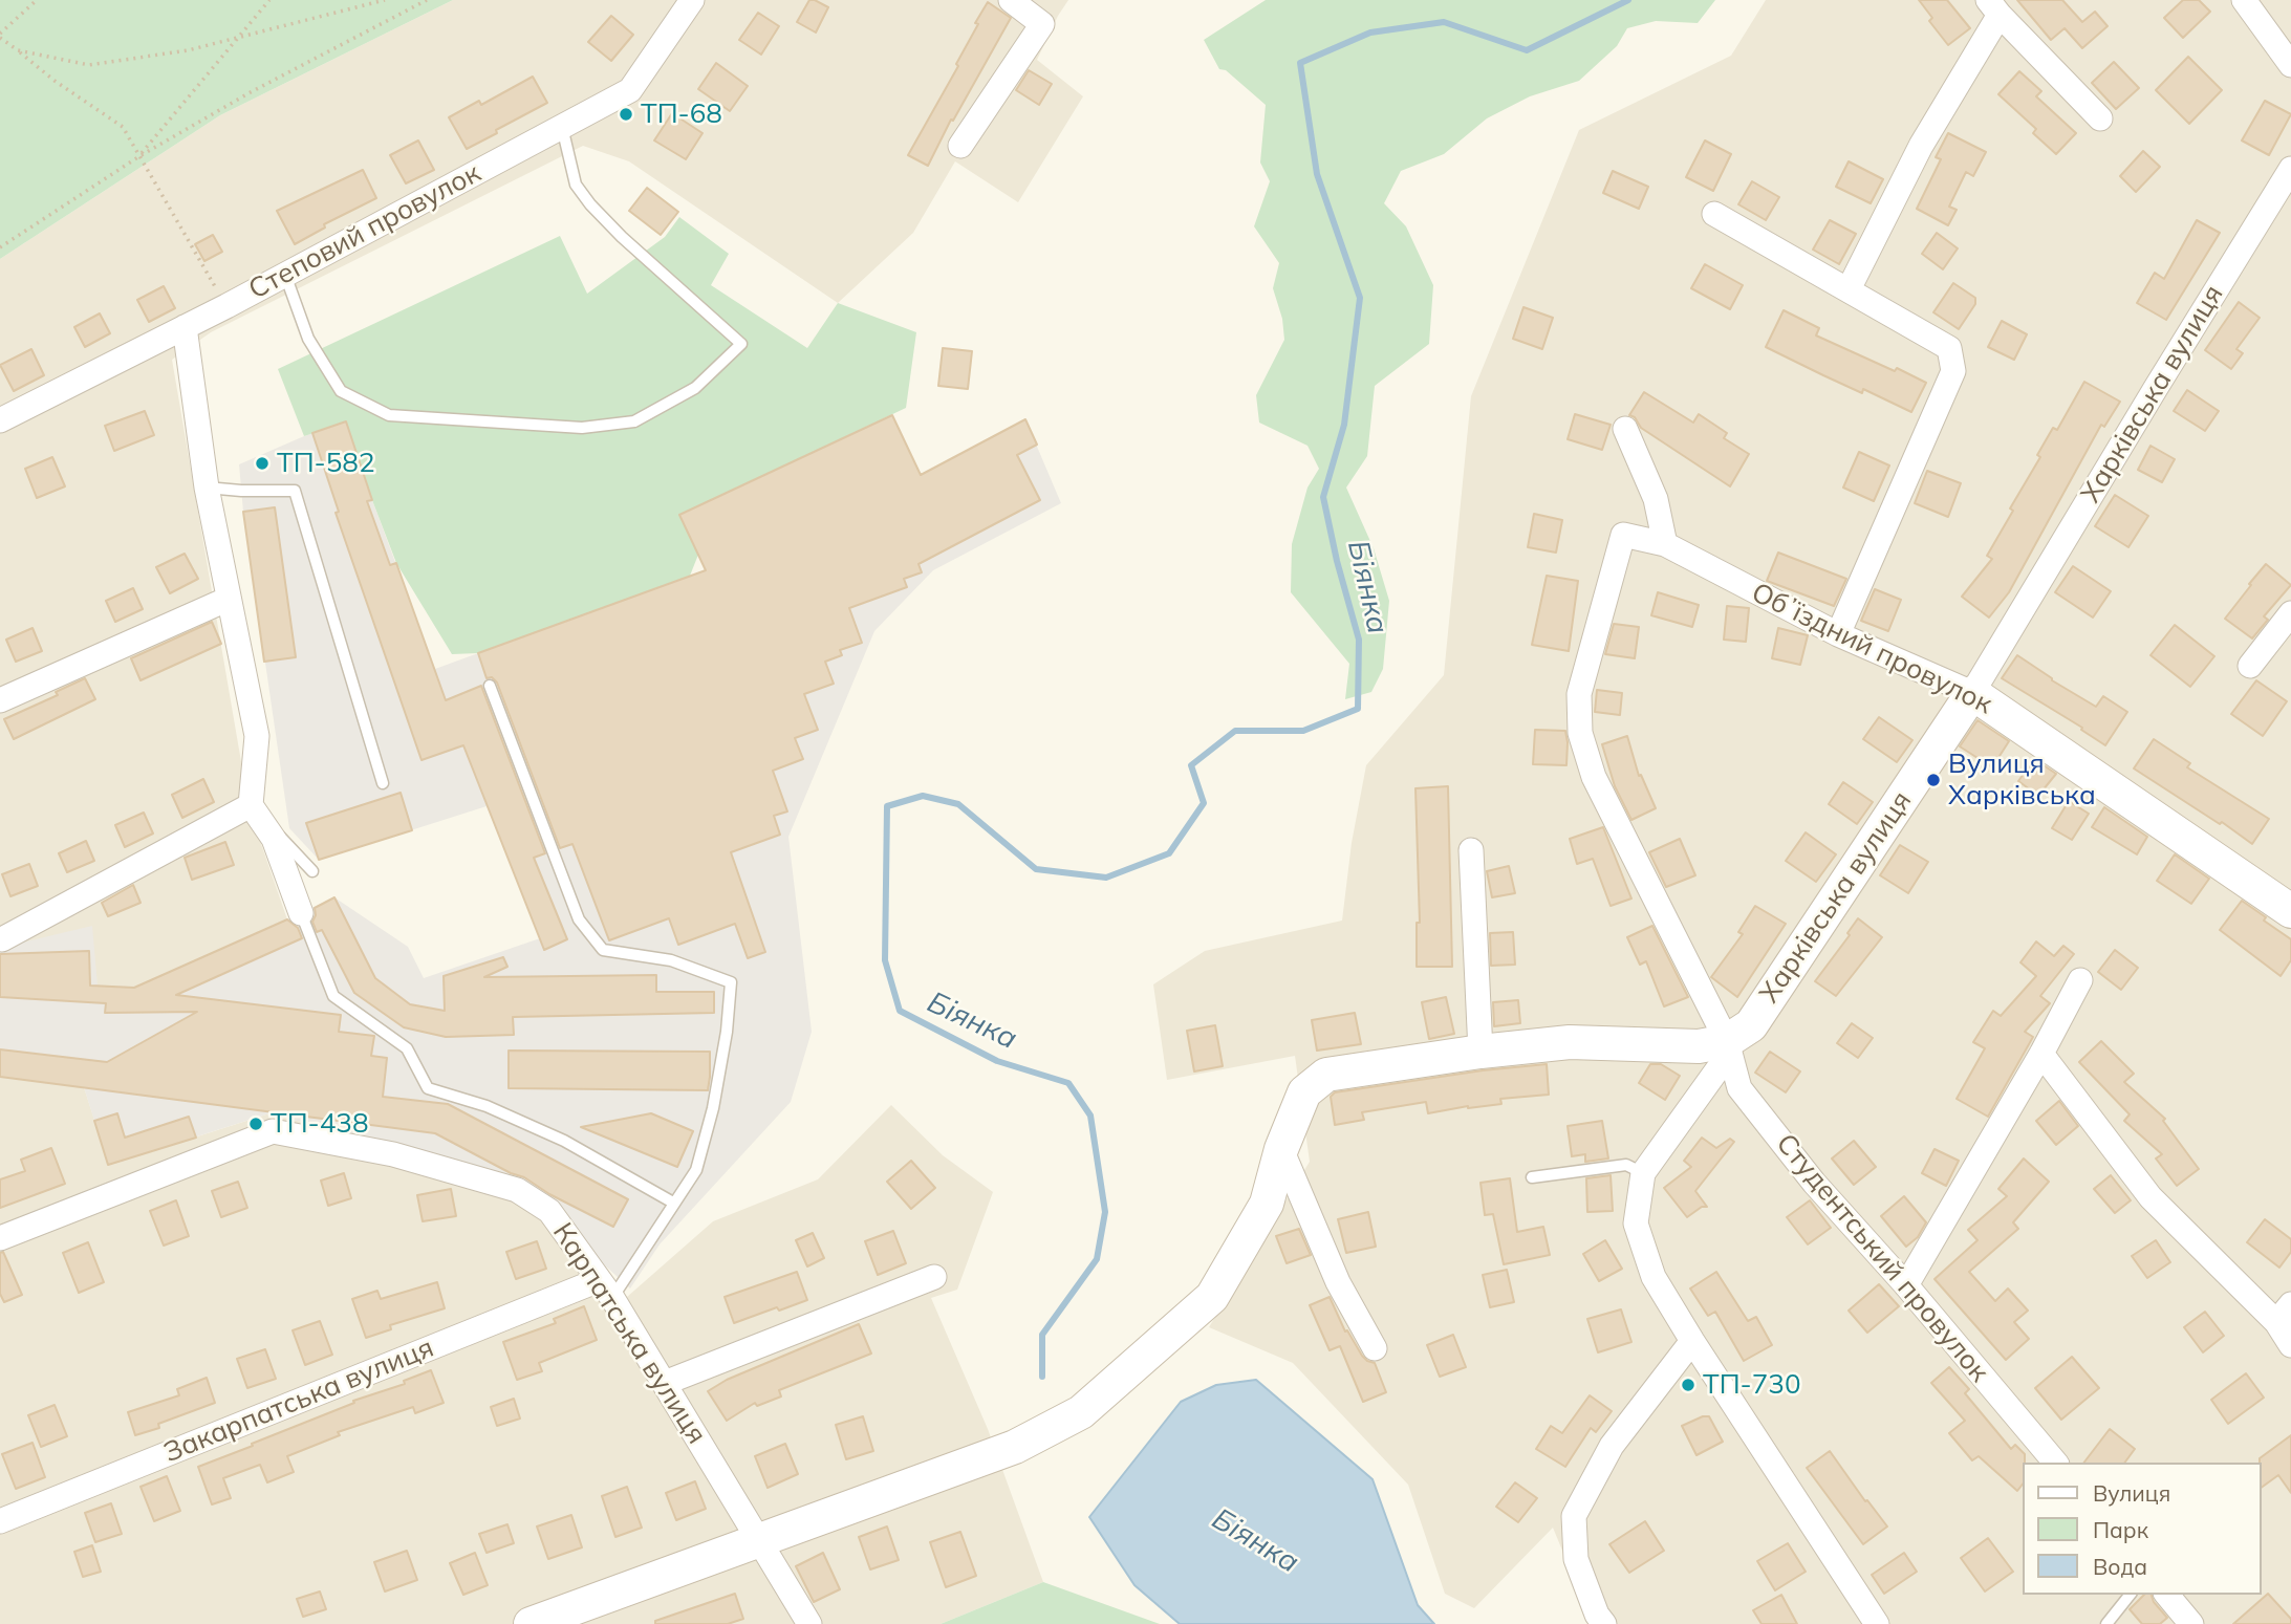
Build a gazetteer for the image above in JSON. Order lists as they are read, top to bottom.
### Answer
{
  "streets": {
    "street": [
      "Степовий провулок",
      "Харківська вулиця",
      "Обʼїздний провулок",
      "Студентський провулок",
      "Карпатська вулиця",
      "Закарпатська вулиця"
    ]
  },
  "crossings": [
    ["Харківська вулиця", "Обʼїздний провулок"],
    ["Харківська вулиця", "Студентський провулок"],
    ["Обʼїздний провулок", "Студентський провулок"],
    ["Карпатська вулиця", "Закарпатська вулиця"]
  ],
  "water": ["Біянка"],
  "places": [
    "ТП-68",
    "ТП-582",
    "Вулиця Харківська",
    "ТП-438",
    "ТП-730"
  ],
  "legend": ["Вулиця", "Парк", "Вода"]
}
